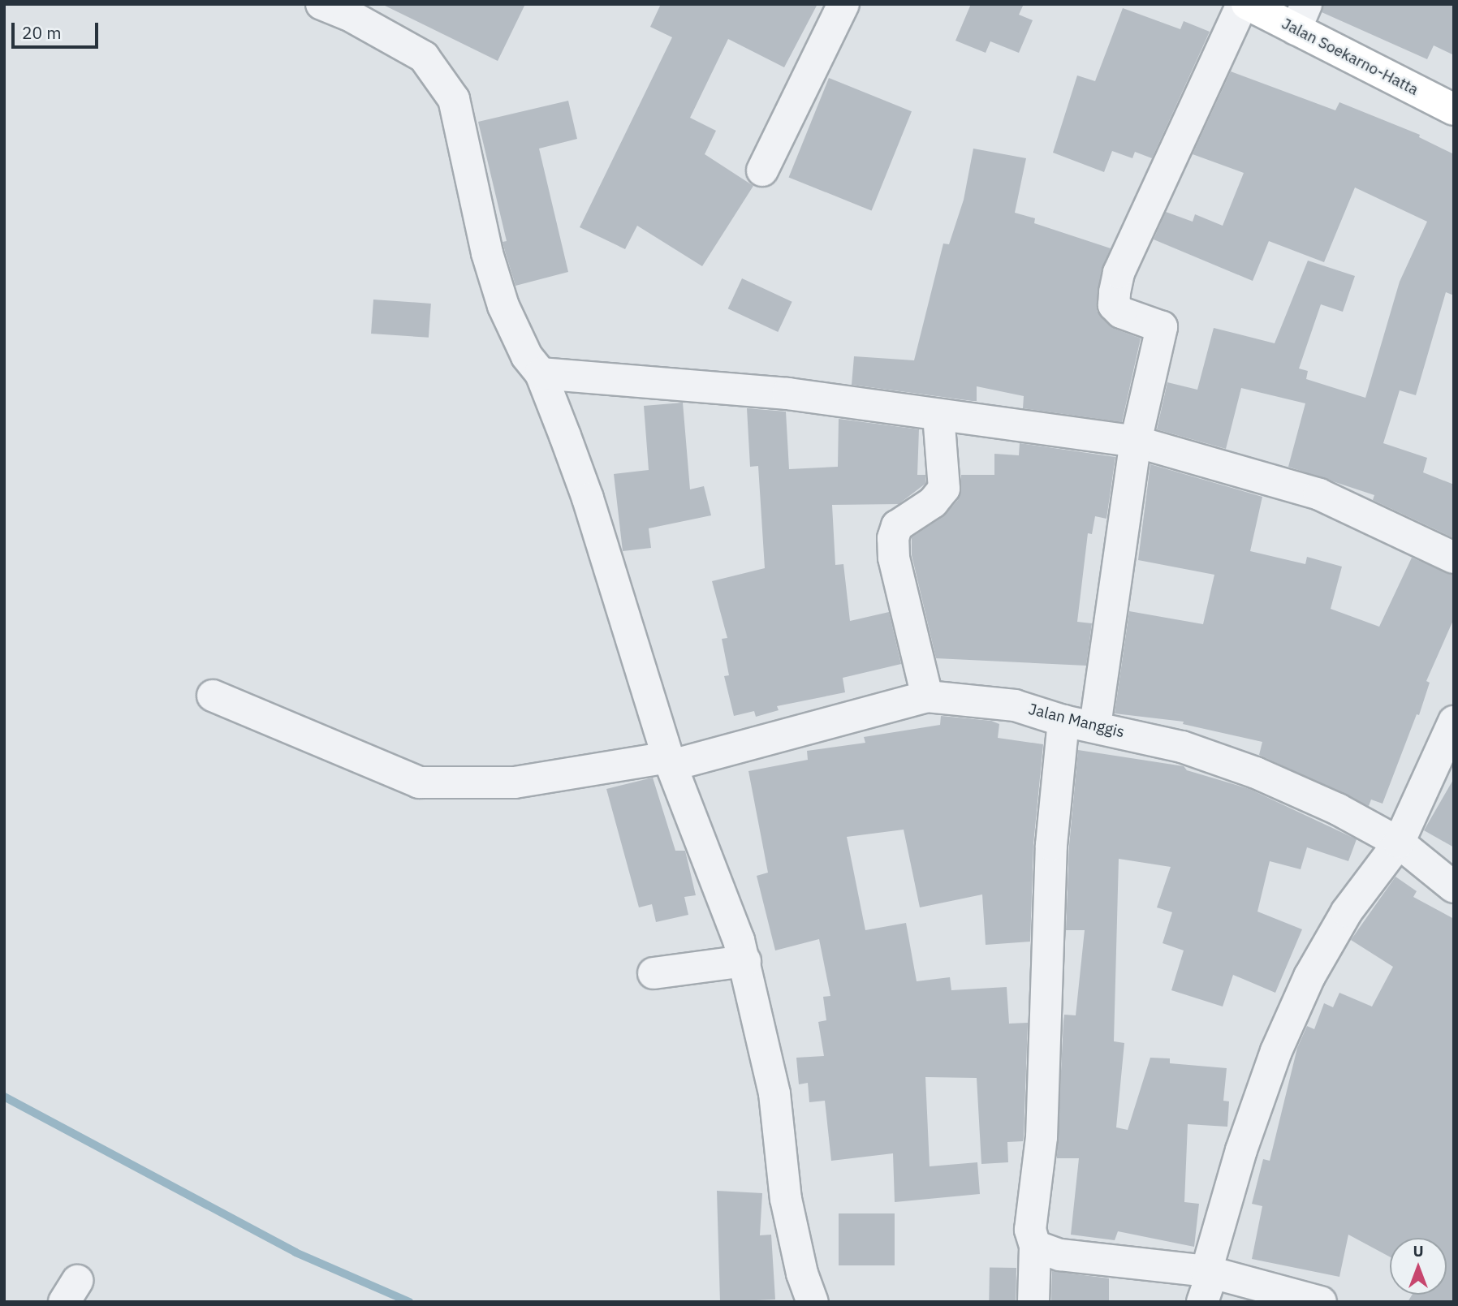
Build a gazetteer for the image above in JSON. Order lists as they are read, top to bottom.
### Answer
{
  "streets": {
    "highway": ["Jalan Soekarno-Hatta"],
    "street": ["Jalan Manggis"]
  },
  "scale_bar": "20 m",
  "north": "top"
}
